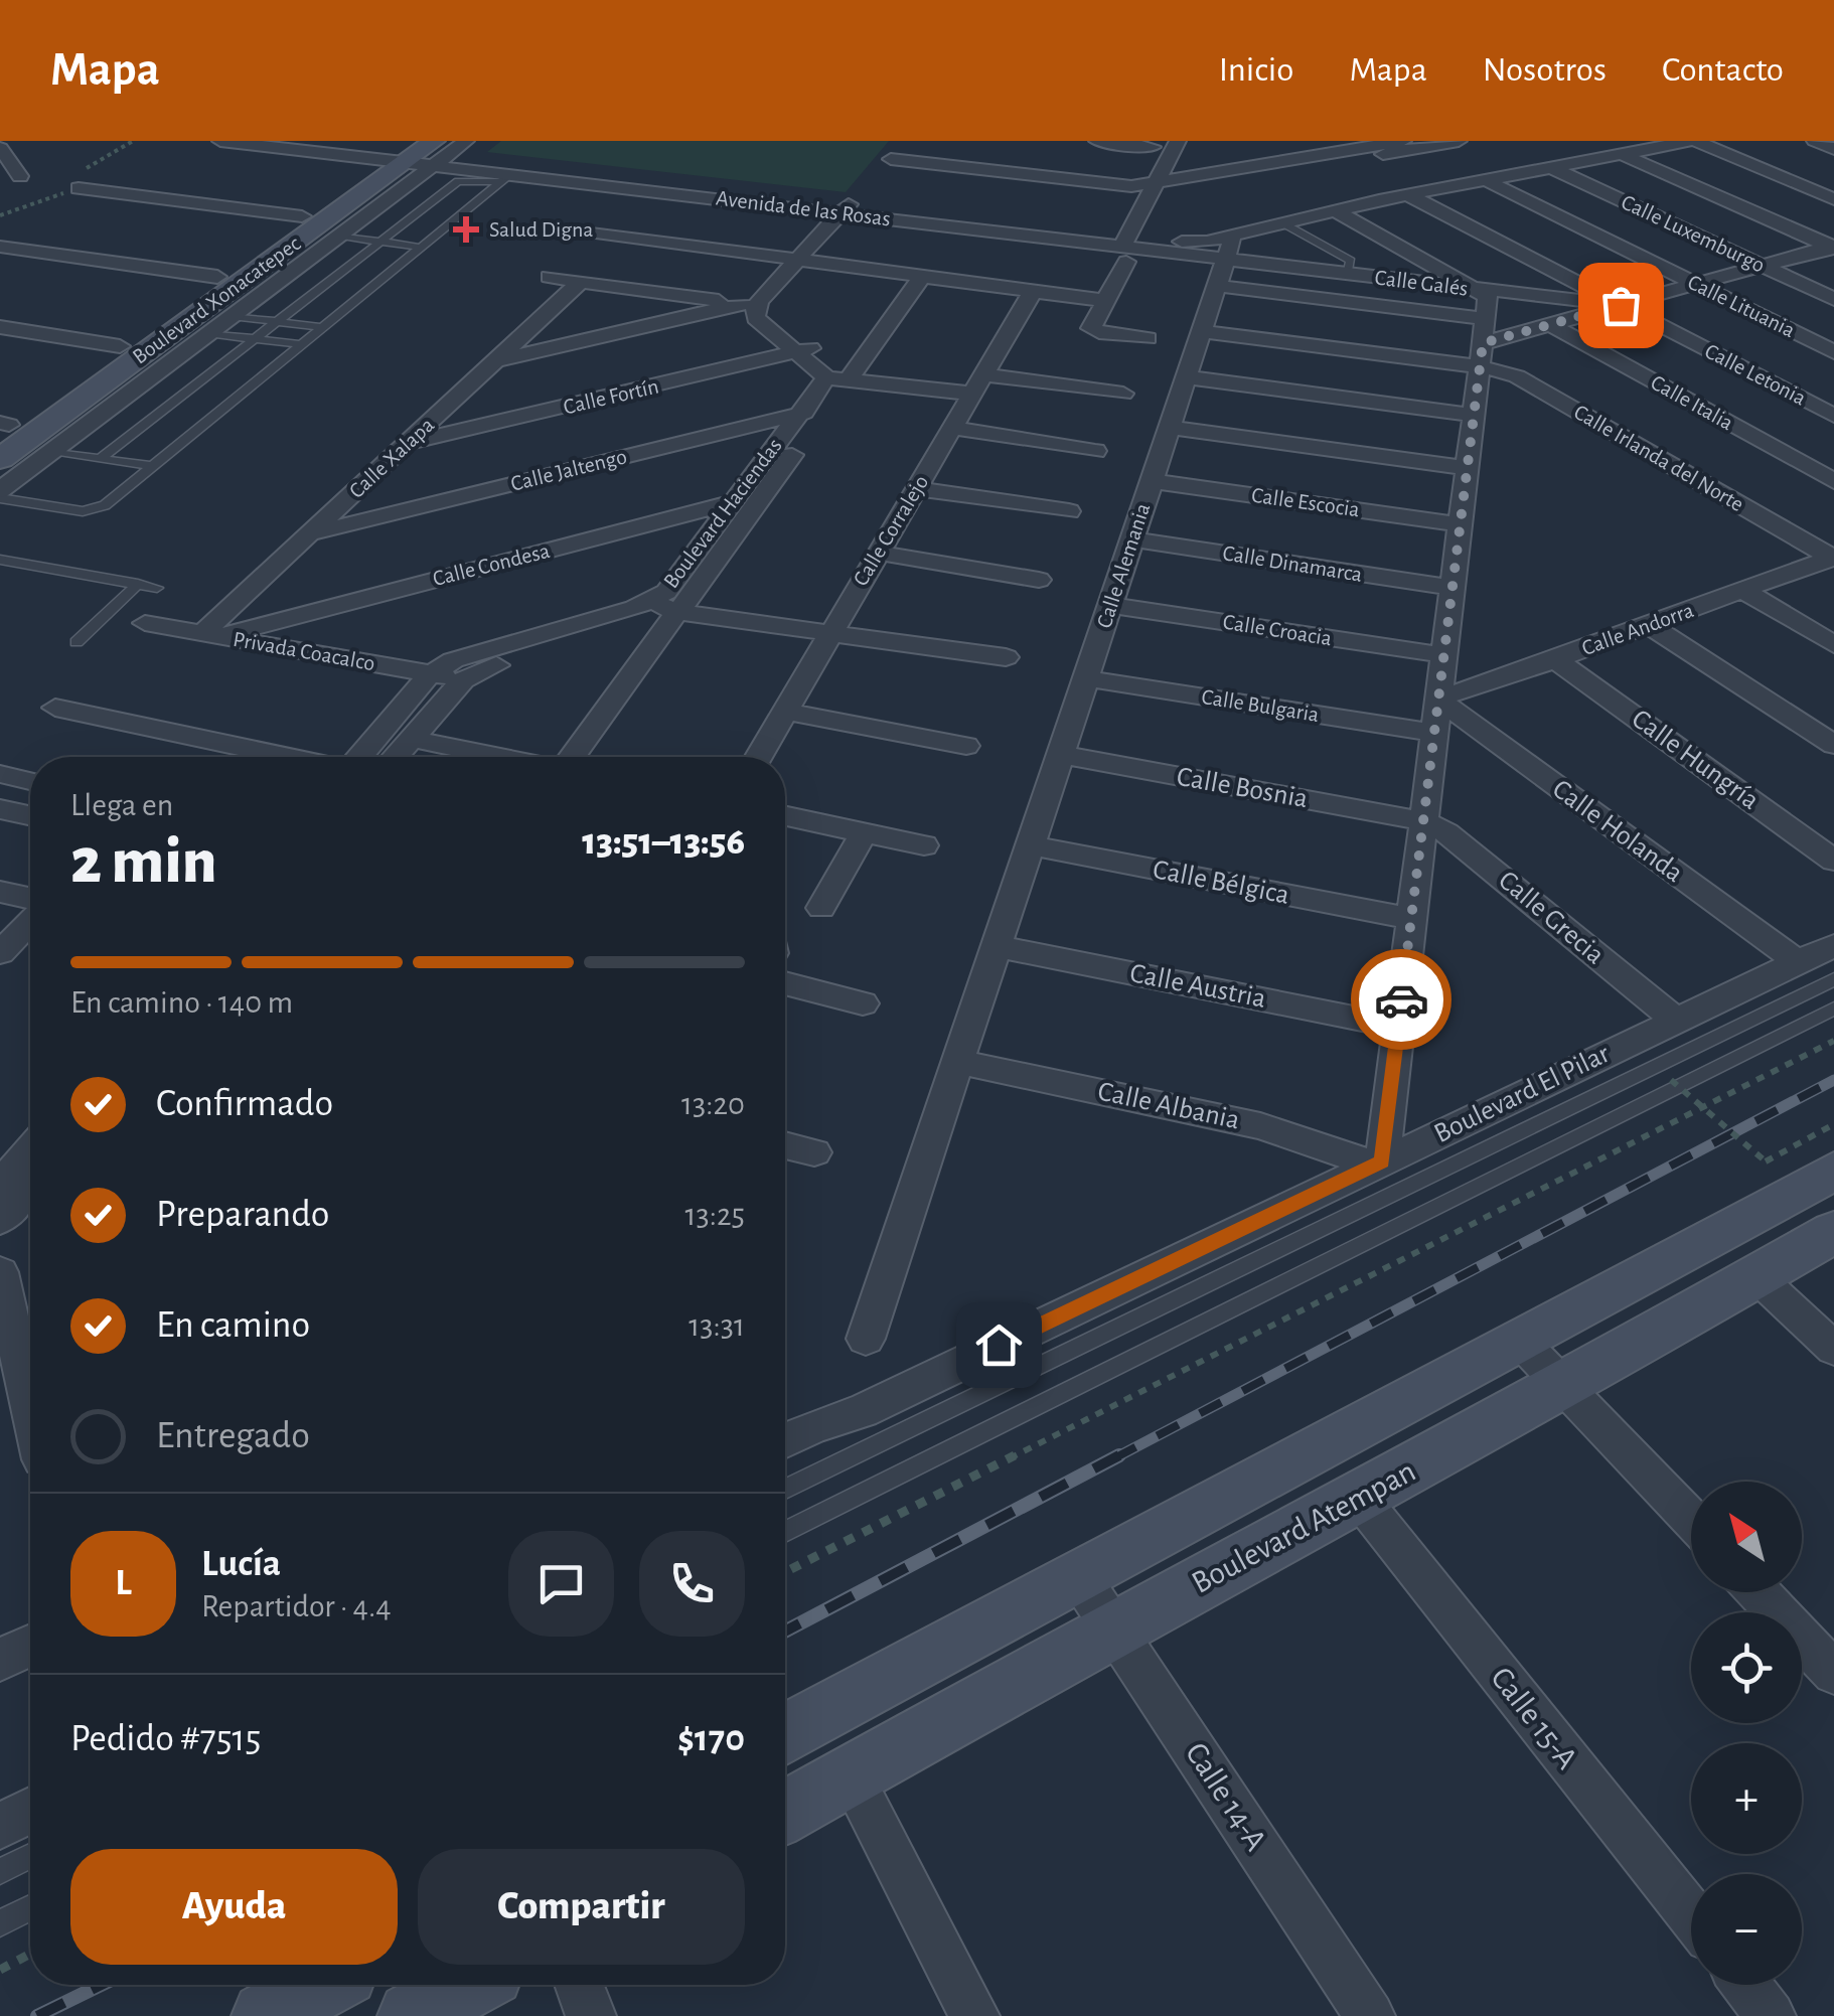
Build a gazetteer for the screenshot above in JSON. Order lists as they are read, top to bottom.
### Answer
{
  "streets": {
    "main road": ["Boulevard Xonacatepec", "Boulevard Atempan"],
    "street": [
      "Avenida de las Rosas",
      "Calle Luxemburgo",
      "Calle Galés",
      "Calle Lituania",
      "Calle Letonia",
      "Calle Fortín",
      "Calle Italia",
      "Calle Xalapa",
      "Calle Irlanda del Norte",
      "Calle Jaltengo",
      "Calle Escocia",
      "Boulevard Haciendas",
      "Calle Corralejo",
      "Calle Dinamarca",
      "Calle Condesa",
      "Calle Alemania",
      "Calle Andorra",
      "Calle Croacia",
      "Privada Coacalco",
      "Calle Bulgaria",
      "Calle Hungría",
      "Calle Bosnia",
      "Calle Holanda",
      "Calle Bélgica",
      "Calle Grecia",
      "Calle Austria",
      "Boulevard El Pilar",
      "Calle Albania",
      "Calle 15-A",
      "Calle 14-A"
    ]
  },
  "crossings": [
    ["Avenida de las Rosas", "Calle Galés"],
    ["Avenida de las Rosas", "Boulevard Xonacatepec"],
    ["Avenida de las Rosas", "Calle Alemania"],
    ["Calle Galés", "Calle Letonia"],
    ["Calle Galés", "Calle Alemania"],
    ["Calle Fortín", "Calle Xalapa"],
    ["Calle Xalapa", "Calle Jaltengo"],
    ["Calle Xalapa", "Calle Condesa"],
    ["Calle Xalapa", "Privada Coacalco"],
    ["Calle Irlanda del Norte", "Calle Andorra"],
    ["Calle Jaltengo", "Boulevard Haciendas"],
    ["Calle Escocia", "Calle Alemania"],
    ["Boulevard Haciendas", "Calle Condesa"],
    ["Boulevard Haciendas", "Privada Coacalco"],
    ["Calle Dinamarca", "Calle Alemania"],
    ["Calle Condesa", "Privada Coacalco"],
    ["Calle Alemania", "Calle Croacia"],
    ["Calle Alemania", "Calle Bulgaria"],
    ["Calle Alemania", "Calle Bosnia"],
    ["Calle Alemania", "Calle Bélgica"],
    ["Calle Alemania", "Calle Austria"],
    ["Calle Alemania", "Calle Albania"],
    ["Calle Andorra", "Calle Hungría"],
    ["Calle Andorra", "Calle Holanda"],
    ["Calle Bosnia", "Calle Grecia"],
    ["Calle Holanda", "Boulevard El Pilar"],
    ["Calle Grecia", "Boulevard El Pilar"],
    ["Boulevard El Pilar", "Calle Albania"],
    ["Boulevard Atempan", "Calle 15-A"],
    ["Boulevard Atempan", "Calle 14-A"]
  ],
  "places": {
    "health": ["Salud Digna"]
  },
  "north": "top left",
  "page": {
    "header": "Mapa",
    "nav": [
      "Inicio",
      "Mapa",
      "Nosotros",
      "Contacto"
    ],
    "heading": ["2 min", "Llega en", "13:51–13:56"],
    "panel": [
      "Lucía",
      "Repartidor · 4.4",
      "Pedido #7515",
      "$170"
    ],
    "bar": "En camino · 140 m",
    "list": [
      ["Confirmado", "13:20"],
      ["Preparando", "13:25"],
      ["En camino", "13:31"],
      "Entregado"
    ],
    "map_buttons": ["+", "−"],
    "round": "L",
    "buttons": ["Ayuda", "Compartir"]
  }
}
